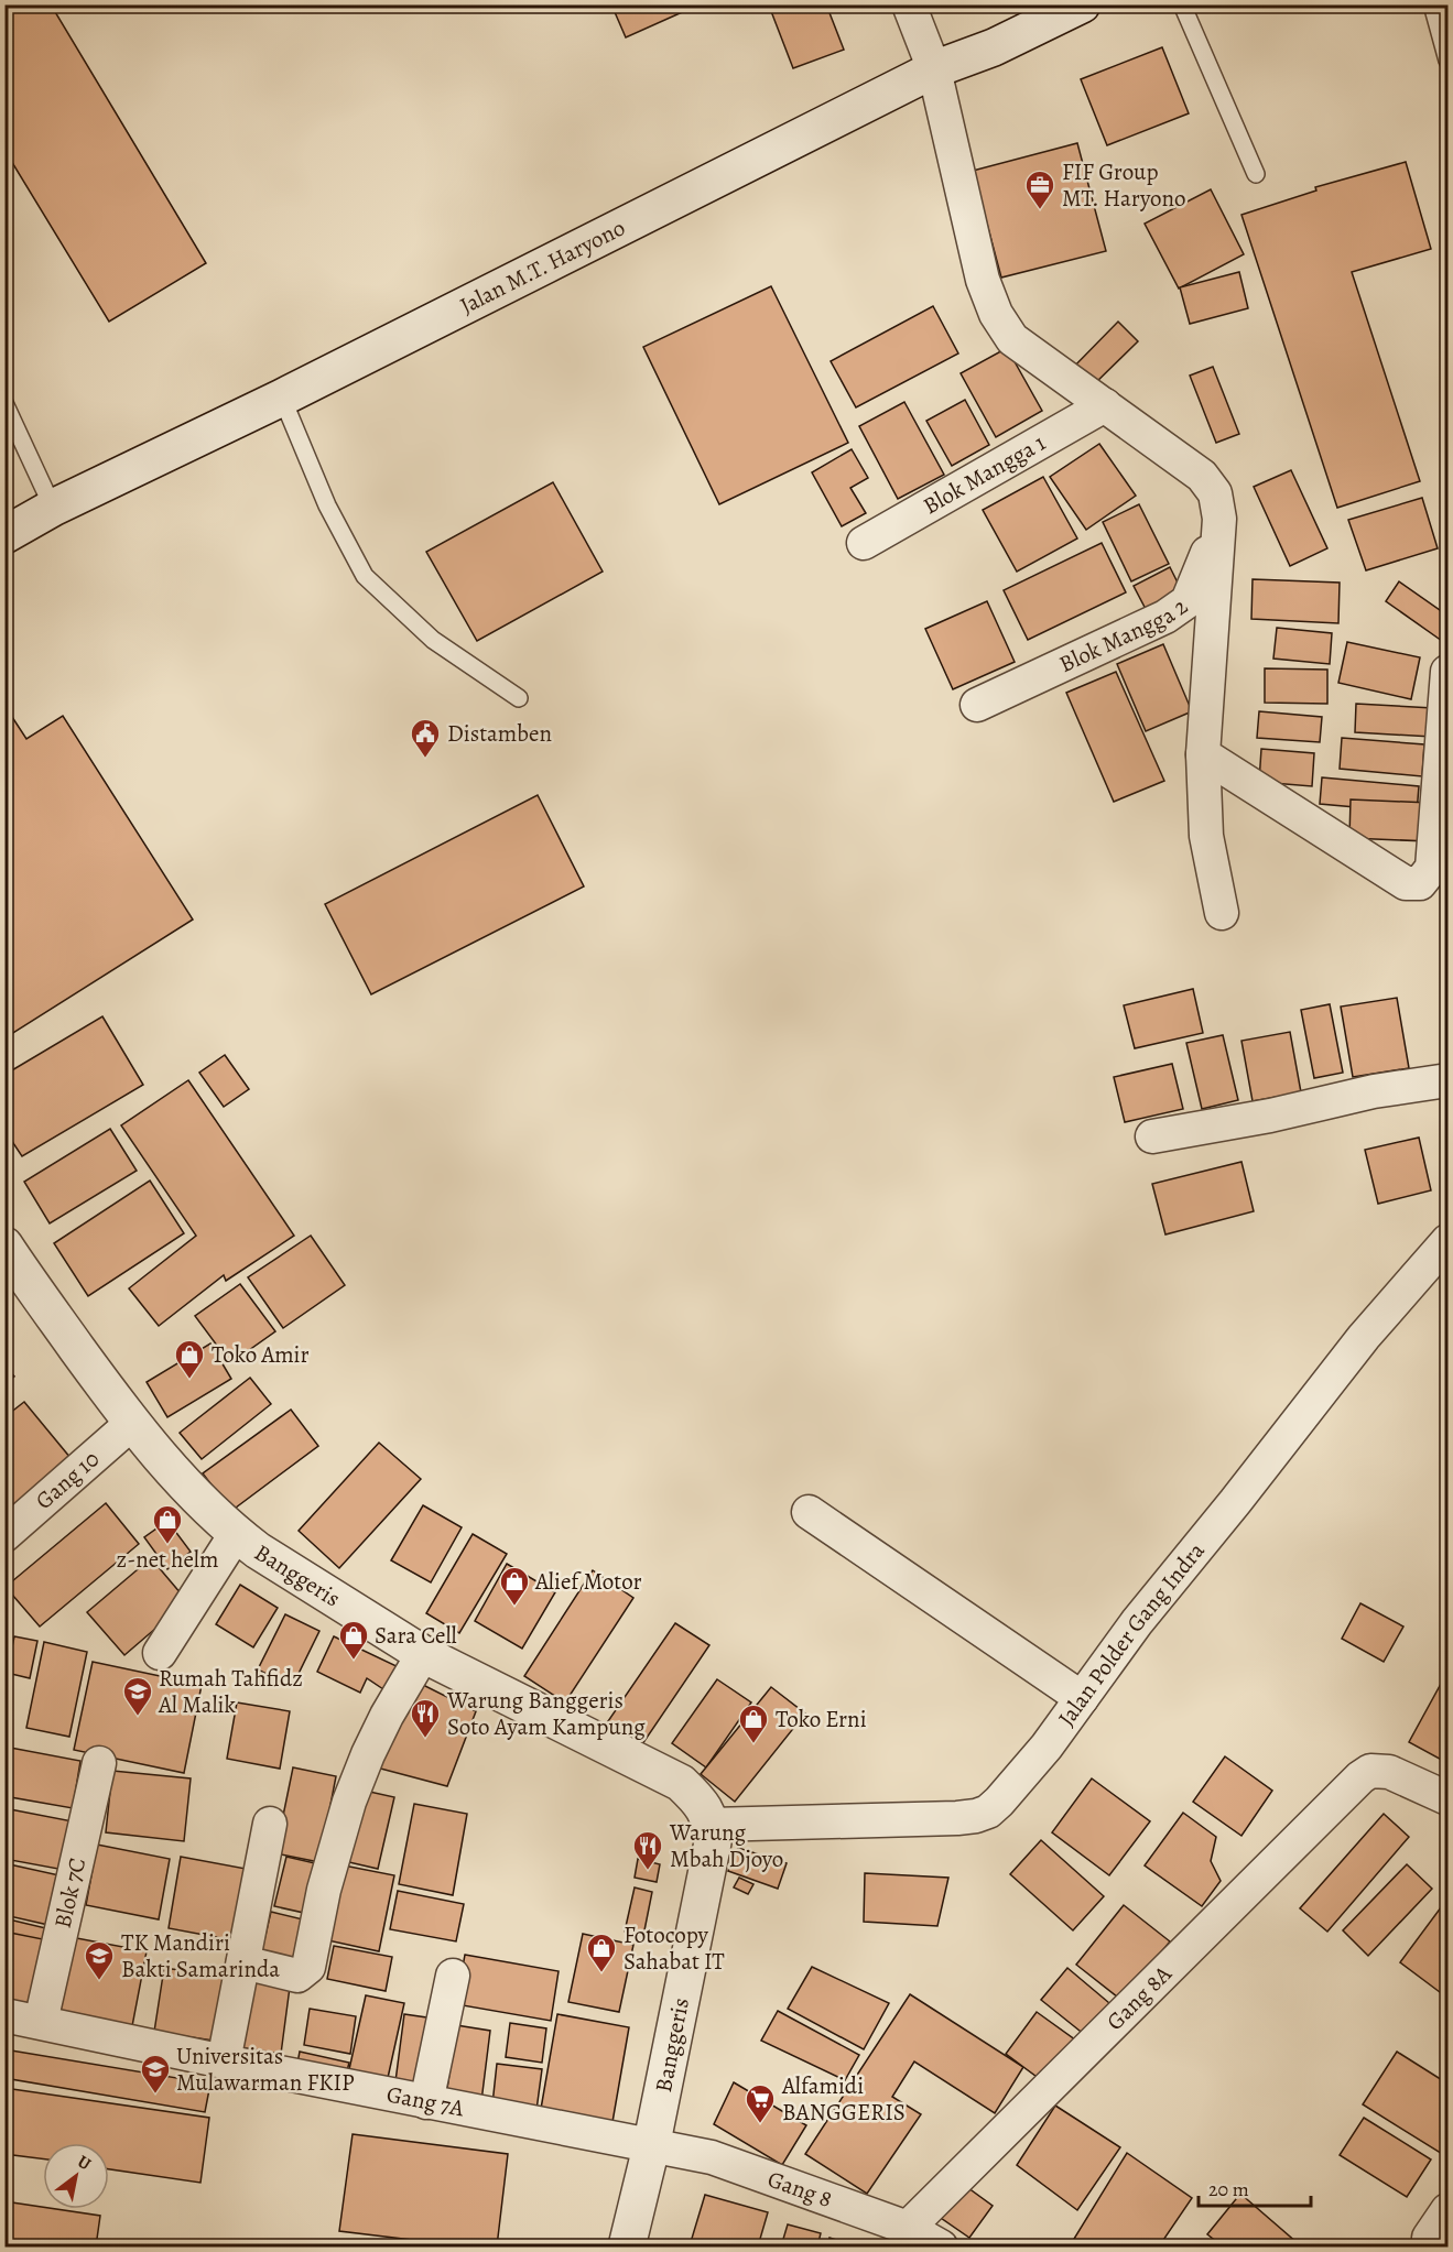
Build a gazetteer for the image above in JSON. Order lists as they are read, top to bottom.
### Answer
{
  "streets": {
    "street": [
      "Jalan M.T. Haryono",
      "Blok Mangga 1",
      "Blok Mangga 2",
      "Gang 10",
      "Banggeris",
      "Jalan Polder Gang Indra",
      "Blok 7C",
      "Gang 8A",
      "Gang 7A",
      "Gang 8"
    ]
  },
  "crossings": [
    ["Gang 10", "Banggeris"],
    ["Banggeris", "Jalan Polder Gang Indra"],
    ["Banggeris", "Gang 7A"],
    ["Banggeris", "Gang 8"],
    ["Blok 7C", "Gang 7A"],
    ["Gang 8A", "Gang 8"],
    ["Gang 7A", "Gang 8"]
  ],
  "places": {
    "office": ["FIF Group MT. Haryono"],
    "public building": ["Distamben"],
    "shop": [
      "Toko Amir",
      "z-net helm",
      "Alief Motor",
      "Sara Cell",
      "Toko Erni",
      "Fotocopy Sahabat IT"
    ],
    "school or university": ["Rumah Tahfidz Al Malik", "TK Mandiri Bakti Samarinda", "Universitas Mulawarman FKIP"],
    "restaurant": ["Warung Banggeris Soto Ayam Kampung", "Warung Mbah Djoyo"],
    "supermarket": ["Alfamidi BANGGERIS"]
  },
  "scale_bar": "20 m",
  "north": "top right"
}
